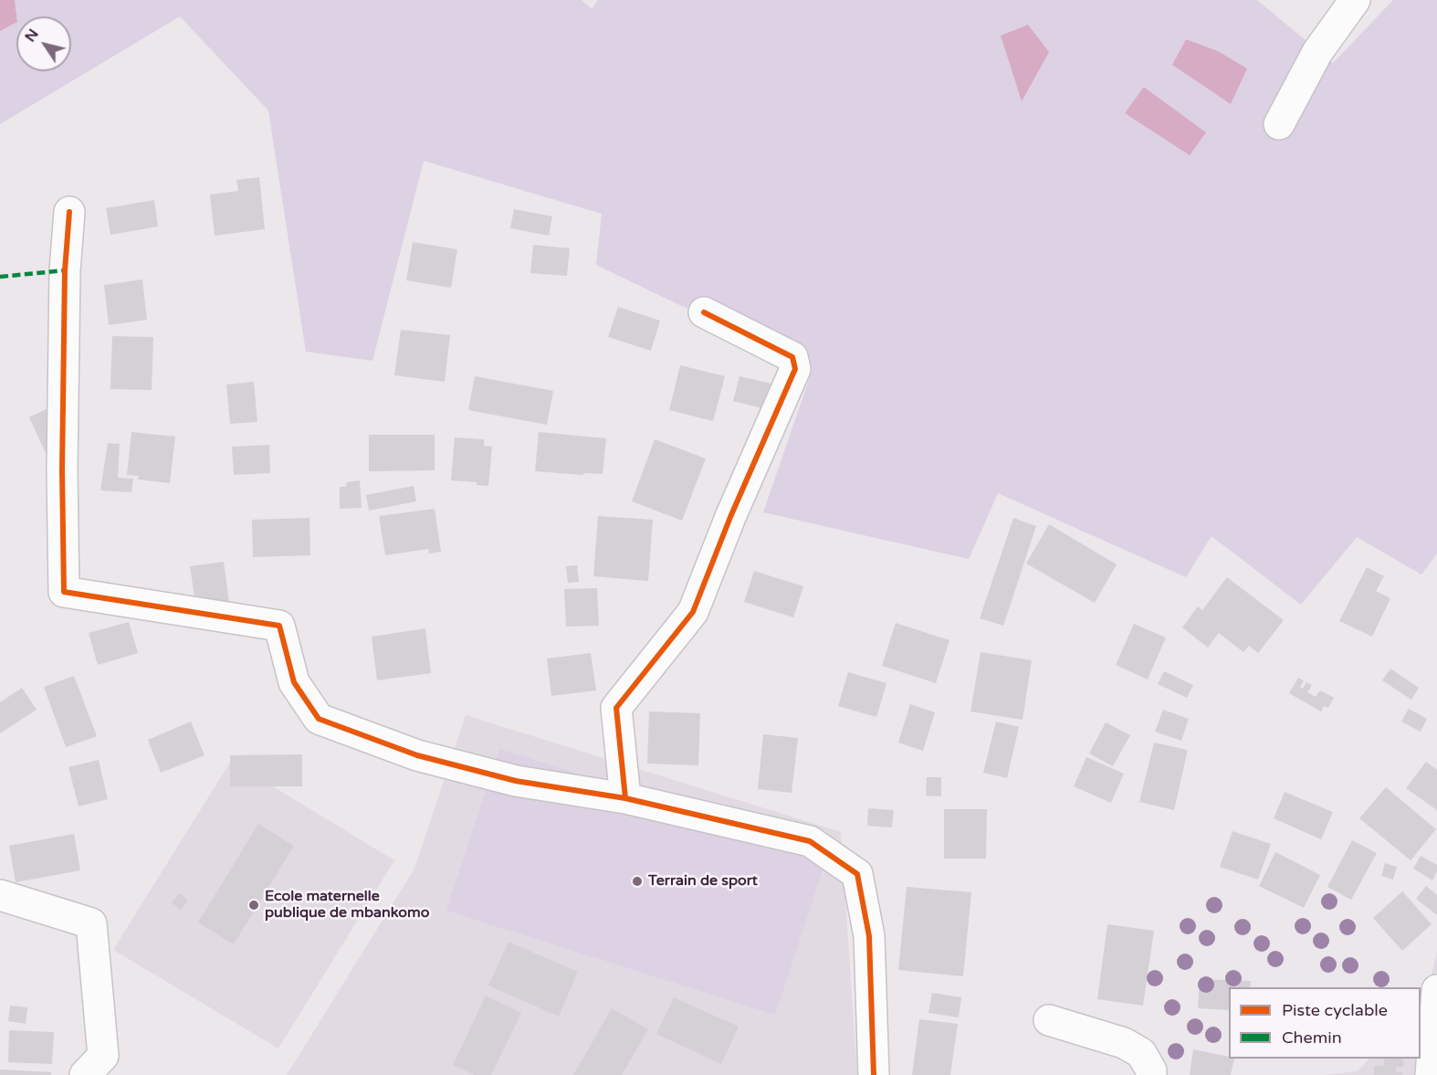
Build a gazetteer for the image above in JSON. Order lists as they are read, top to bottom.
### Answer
{
  "places": ["Terrain de sport", "Ecole maternelle publique de mbankomo"],
  "legend": ["Piste cyclable", "Chemin"],
  "north": "top left"
}
